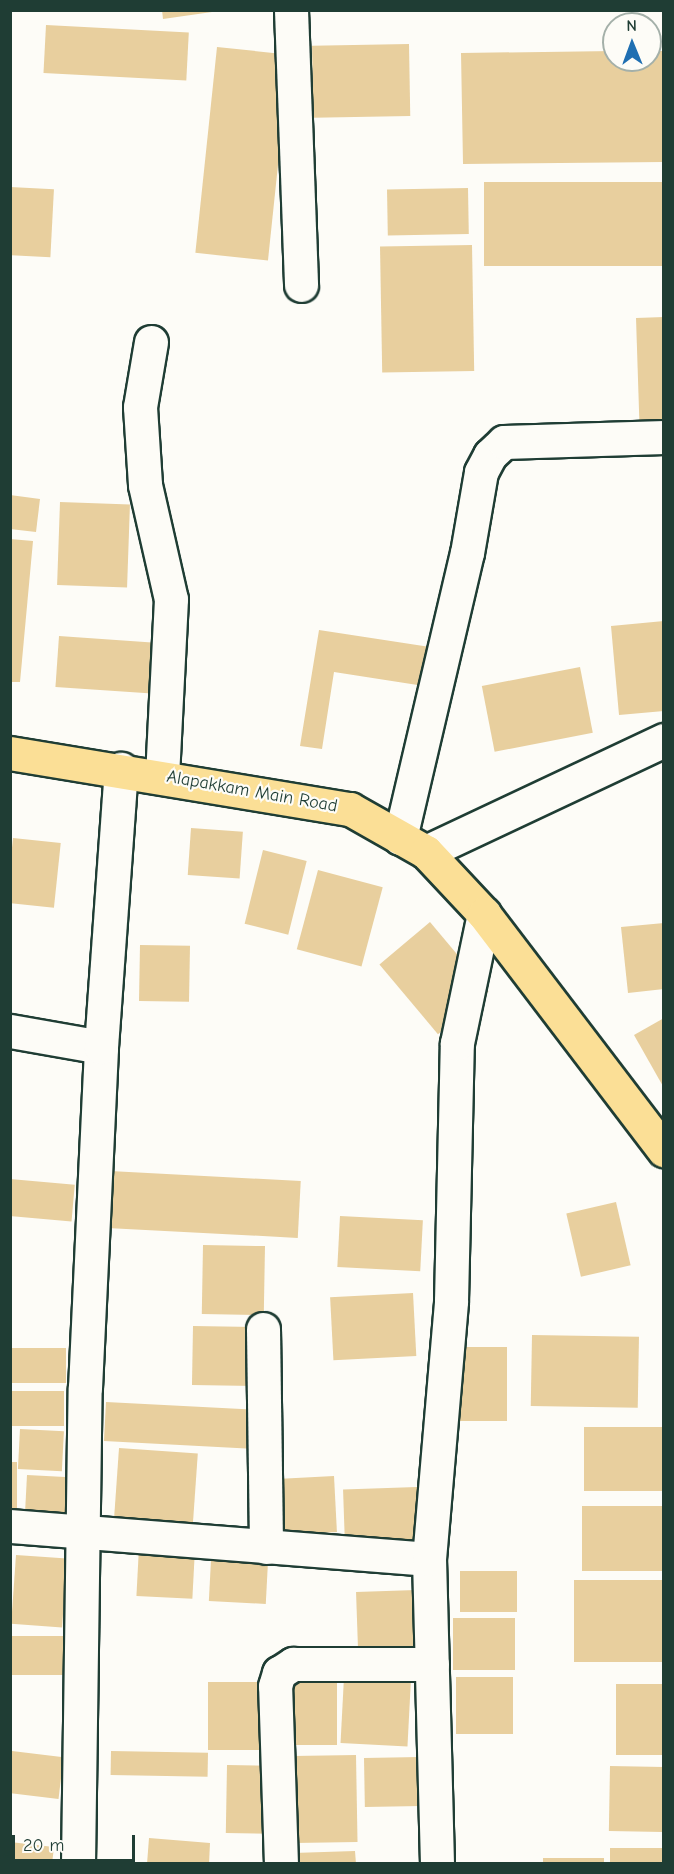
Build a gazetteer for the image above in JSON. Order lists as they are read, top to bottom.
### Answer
{
  "streets": {
    "main road": ["Alapakkam Main Road"]
  },
  "scale_bar": "20 m",
  "north": "top"
}
